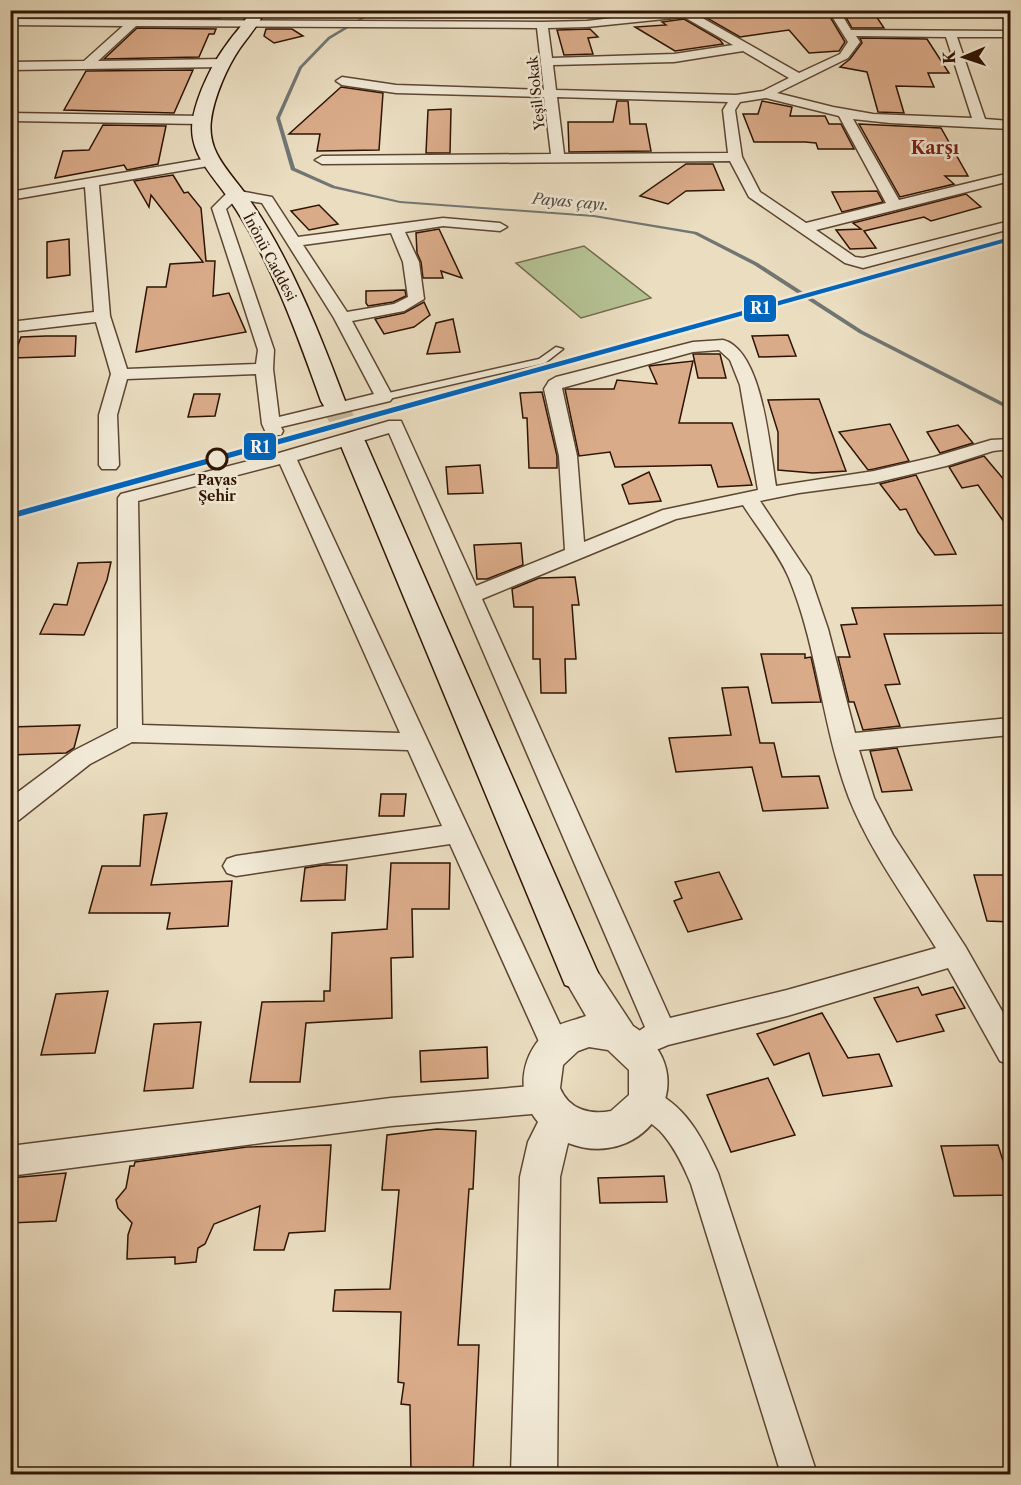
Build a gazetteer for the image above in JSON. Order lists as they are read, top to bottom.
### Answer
{
  "streets": {
    "main road": ["İnönü Caddesi"],
    "street": ["Yeşil Sokak"]
  },
  "districts": ["Karşı"],
  "water": ["Payas çayı."],
  "places": ["Payas Şehi̇r"],
  "lines": ["transit line R1"],
  "north": "left"
}
